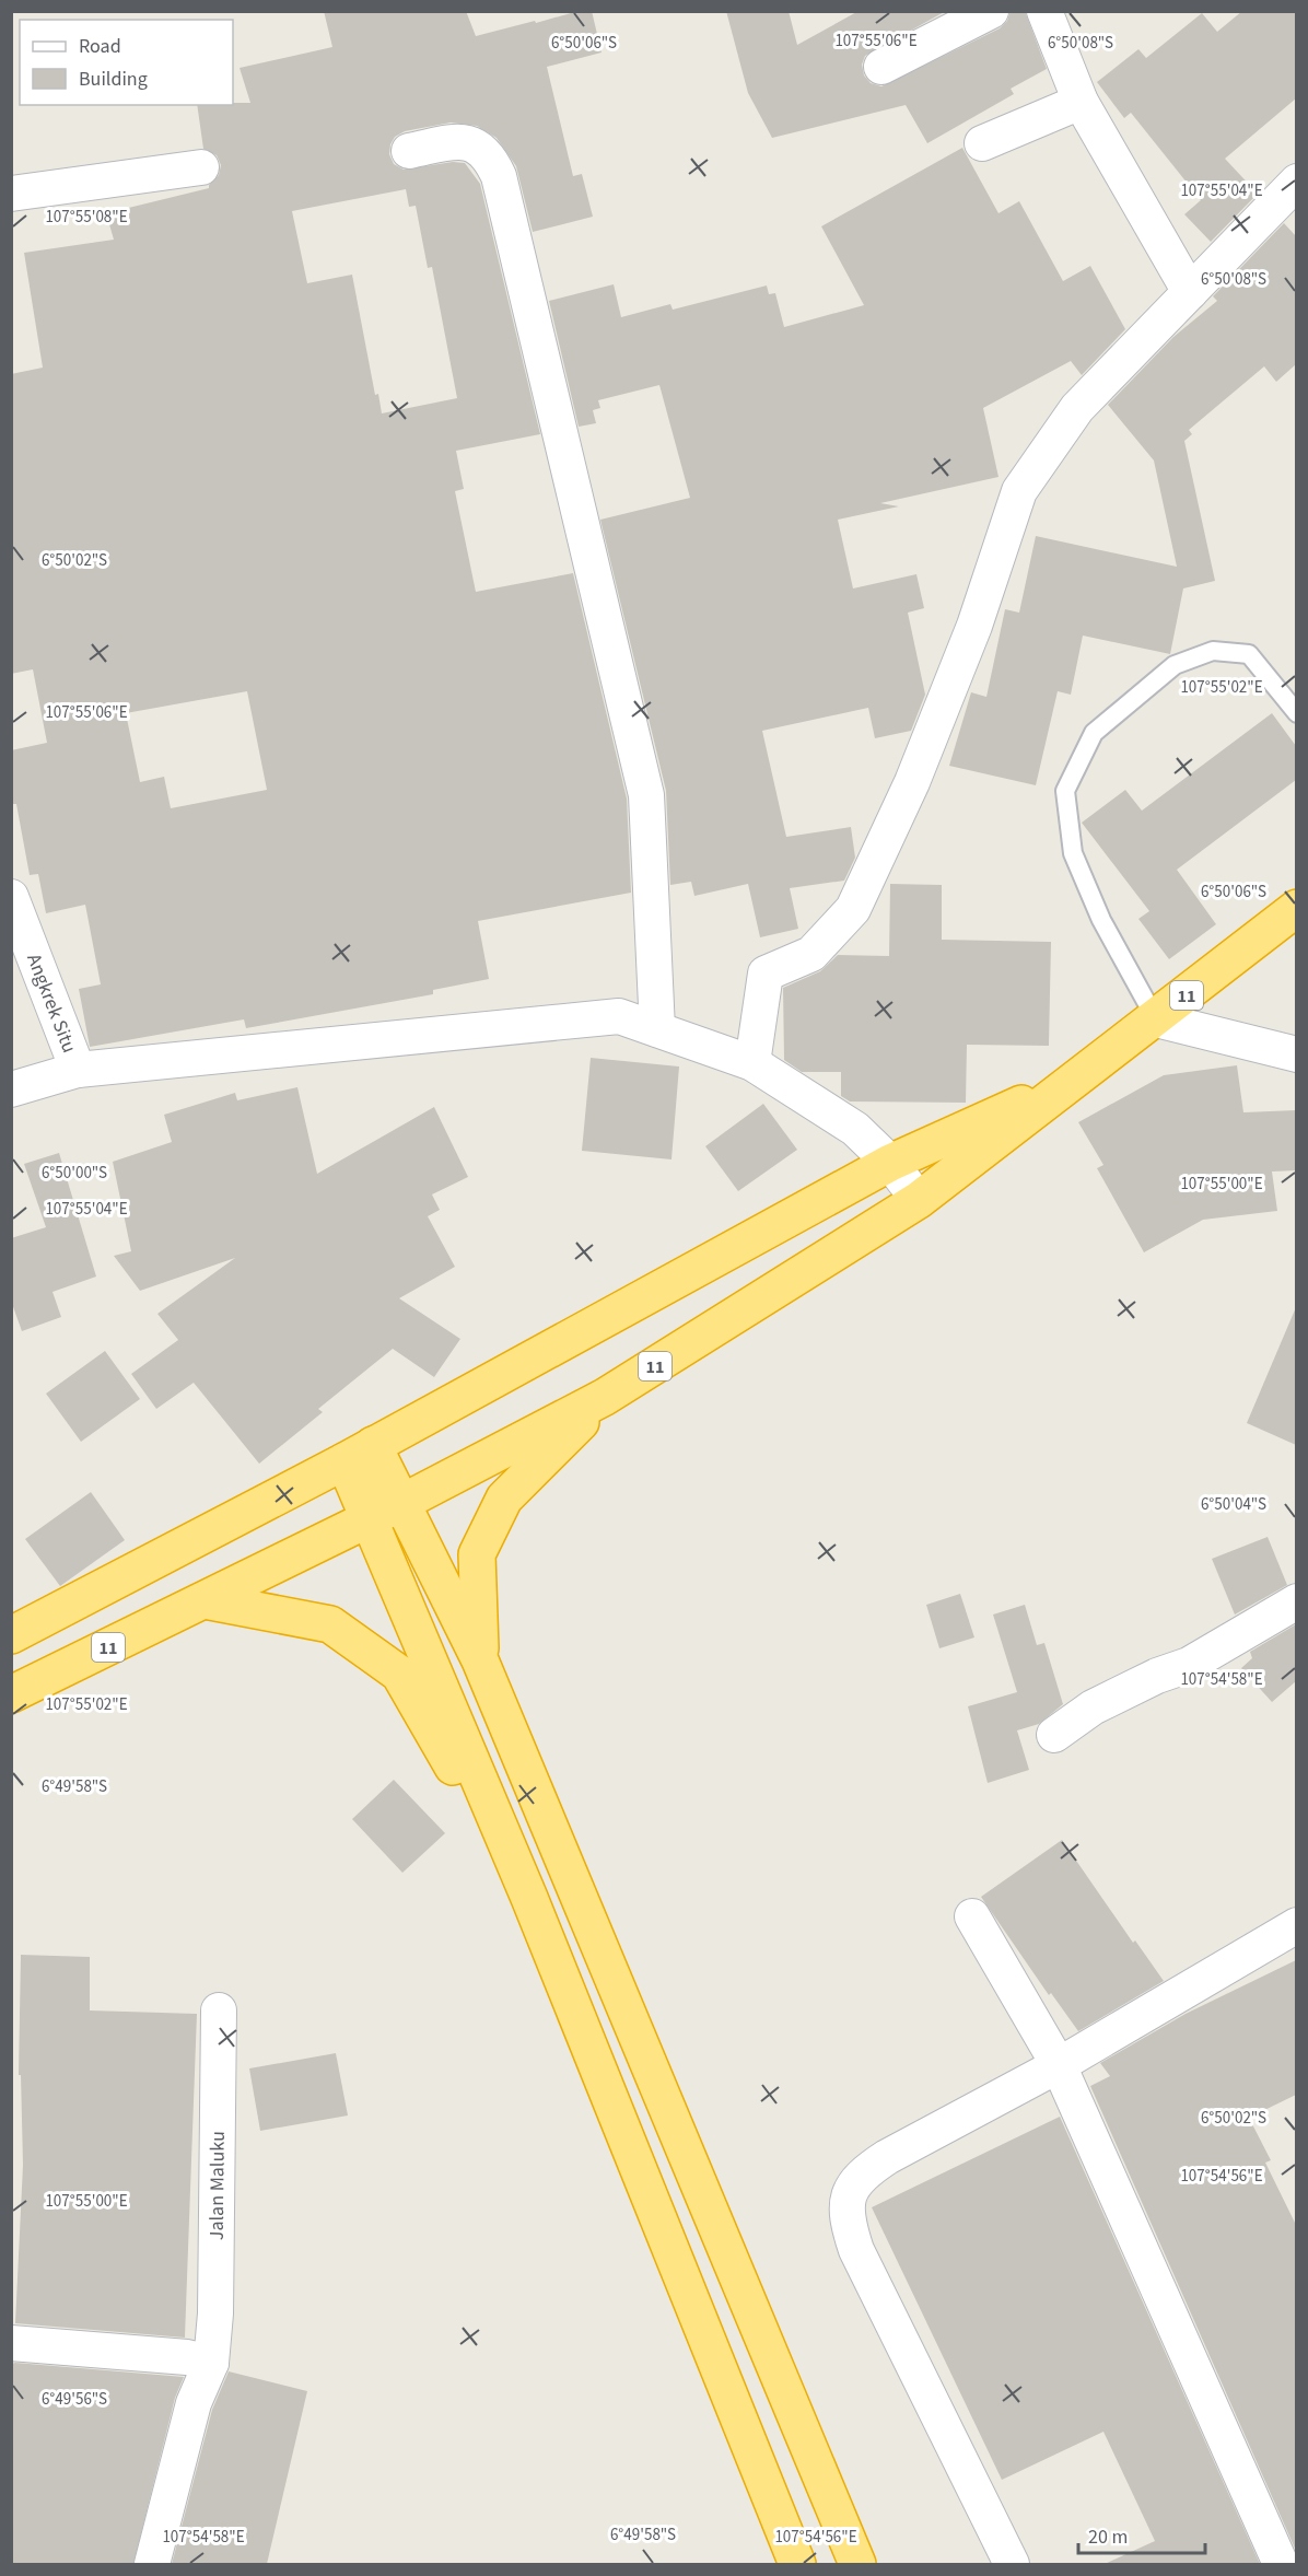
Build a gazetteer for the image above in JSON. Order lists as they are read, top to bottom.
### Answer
{
  "streets": {
    "highway": ["11"],
    "street": ["Angkrek Situ", "Jalan Maluku"]
  },
  "legend": ["Road", "Building"],
  "scale_bar": "20 m",
  "coordinates": [
    "107°55'06\"E",
    "6°50'06\"S",
    "6°50'08\"S",
    "107°55'04\"E",
    "107°55'08\"E",
    "6°50'02\"S",
    "107°55'02\"E",
    "6°50'00\"S",
    "107°55'00\"E",
    "6°50'04\"S",
    "107°54'58\"E",
    "6°49'58\"S",
    "107°54'56\"E",
    "6°49'56\"S"
  ]
}
